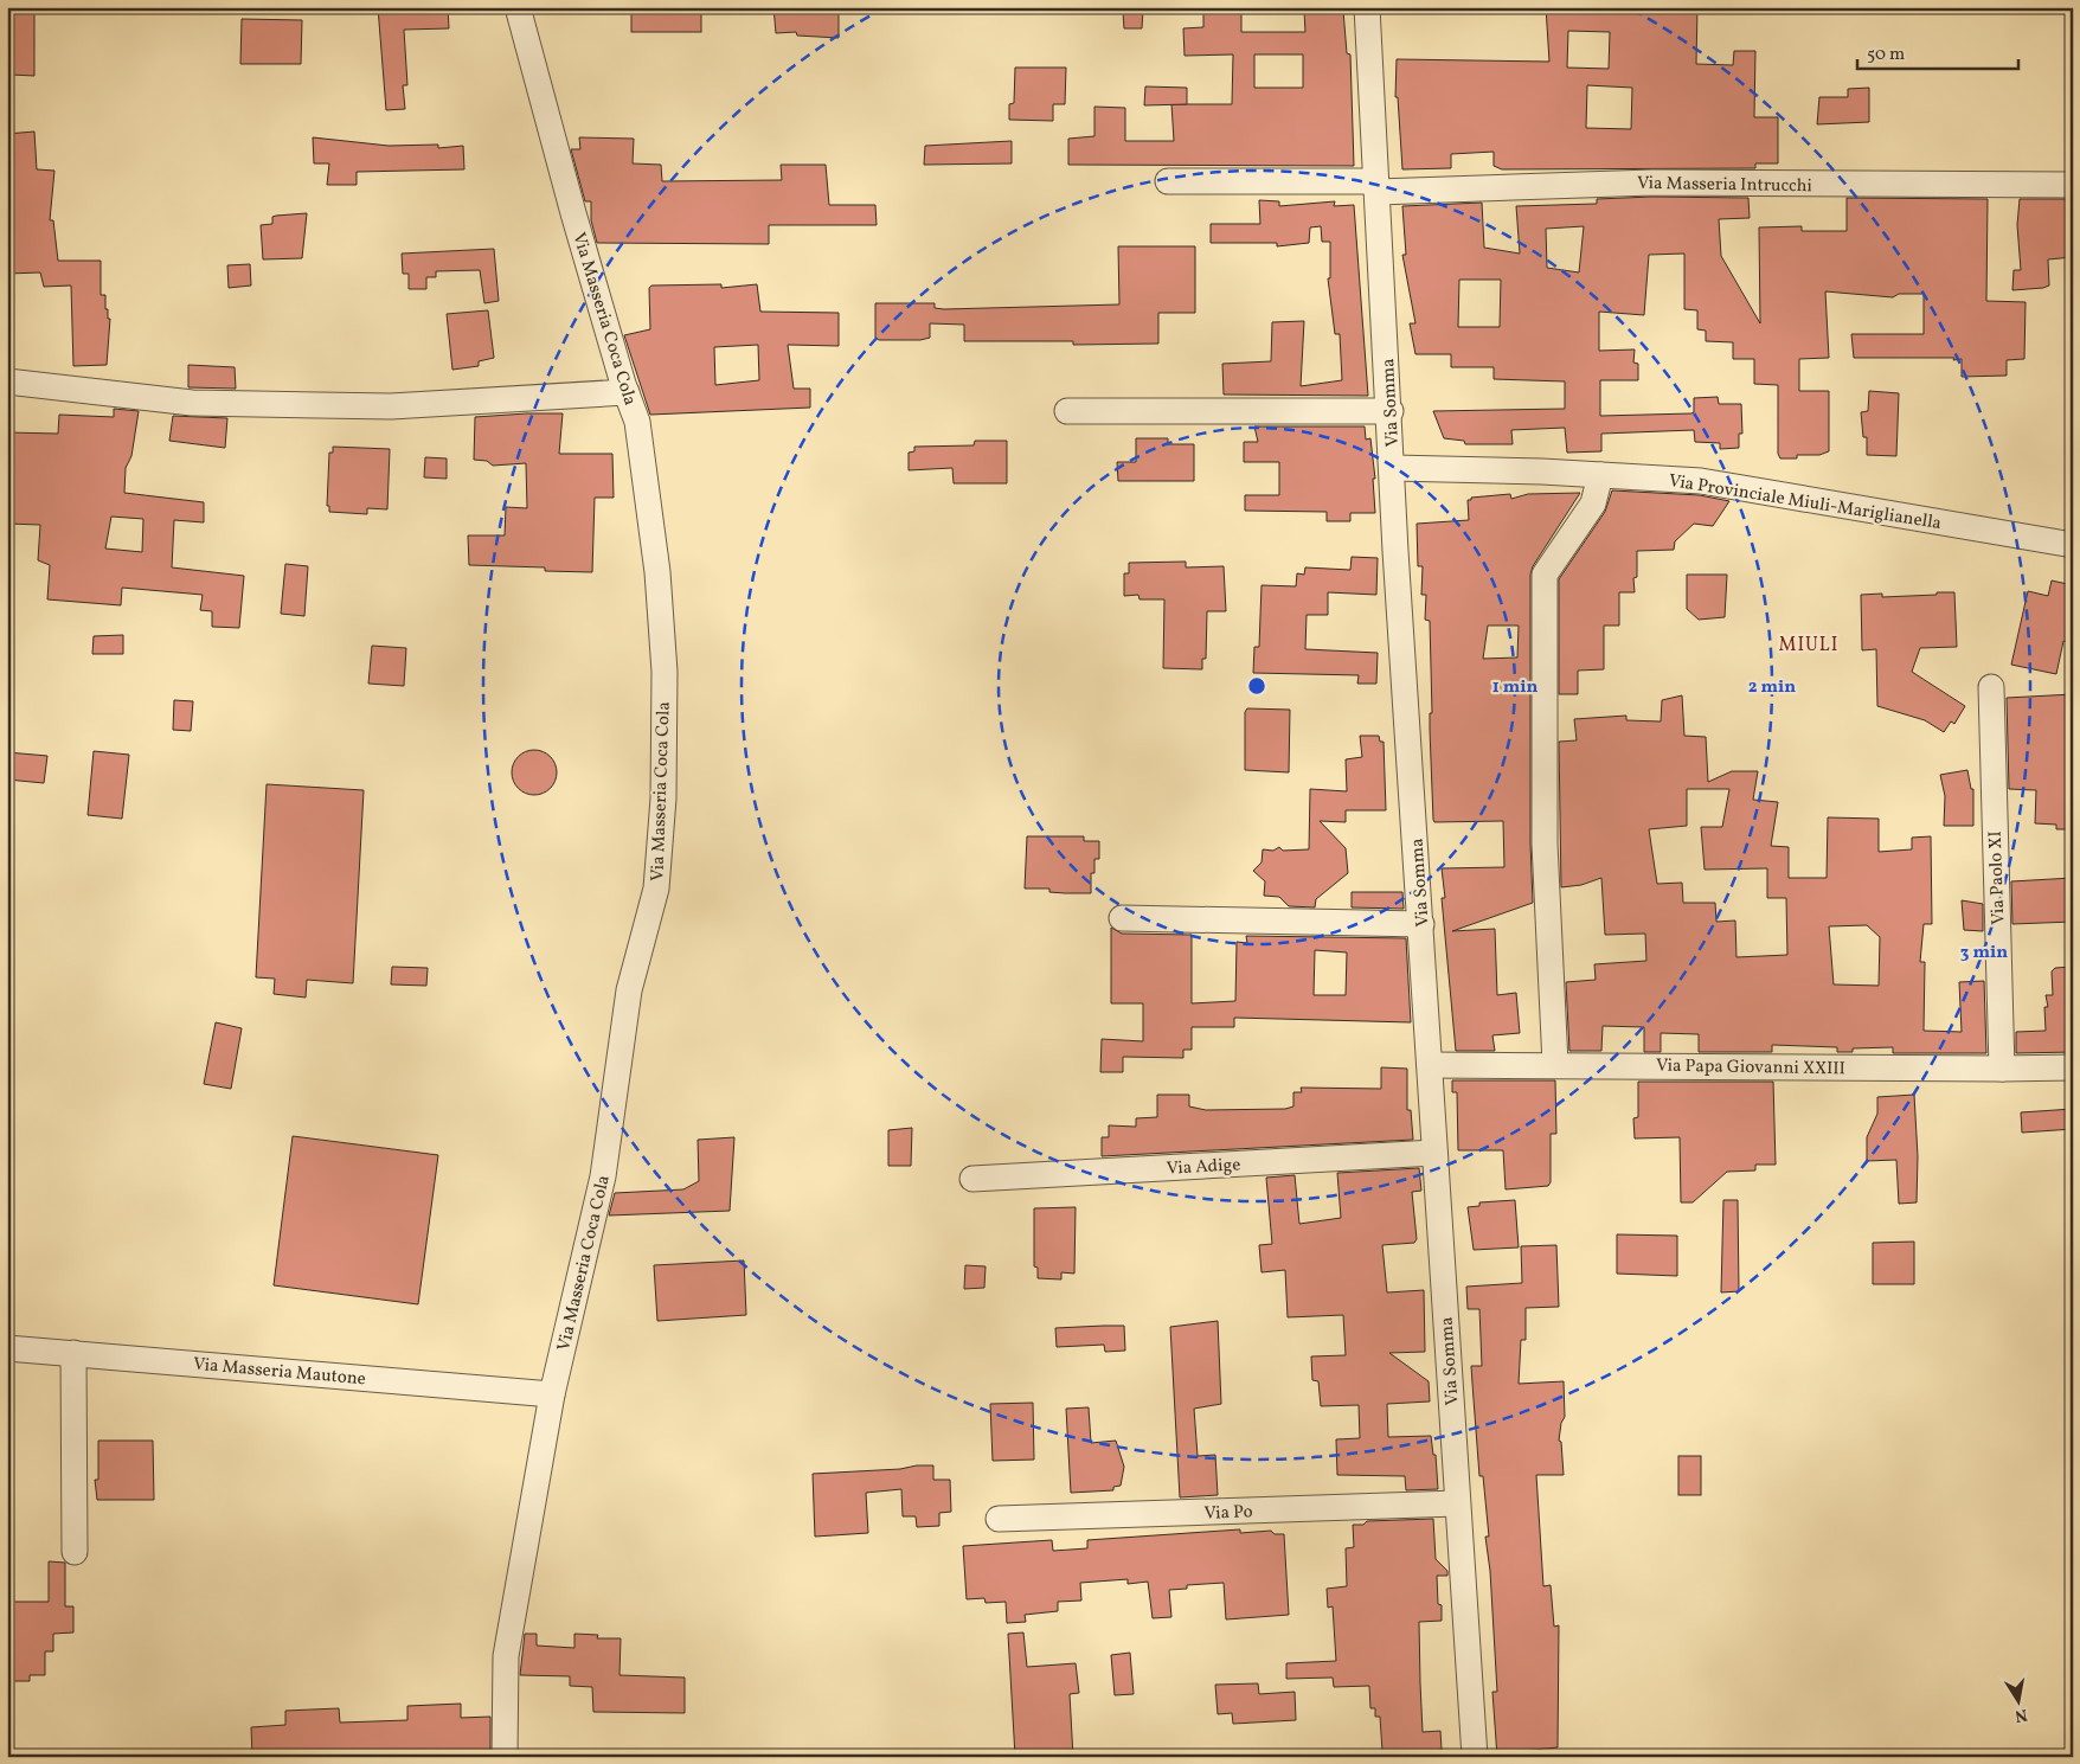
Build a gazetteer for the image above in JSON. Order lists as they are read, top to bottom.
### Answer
{
  "streets": {
    "street": [
      "Via Masseria Intrucchi",
      "Via Masseria Coca Cola",
      "Via Somma",
      "Via Provinciale Miuli-Mariglianella",
      "Via Paolo XI",
      "Via Papa Giovanni XXIII",
      "Via Adige",
      "Via Masseria Mautone",
      "Via Po"
    ]
  },
  "crossings": [
    ["Via Masseria Intrucchi", "Via Somma"],
    ["Via Masseria Coca Cola", "Via Masseria Mautone"],
    ["Via Somma", "Via Provinciale Miuli-Mariglianella"],
    ["Via Somma", "Via Papa Giovanni XXIII"],
    ["Via Somma", "Via Adige"],
    ["Via Somma", "Via Po"],
    ["Via Paolo XI", "Via Papa Giovanni XXIII"]
  ],
  "districts": ["MIULI"],
  "scale_bar": "50 m",
  "north": "bottom",
  "rings": ["1 min", "2 min", "3 min"]
}
